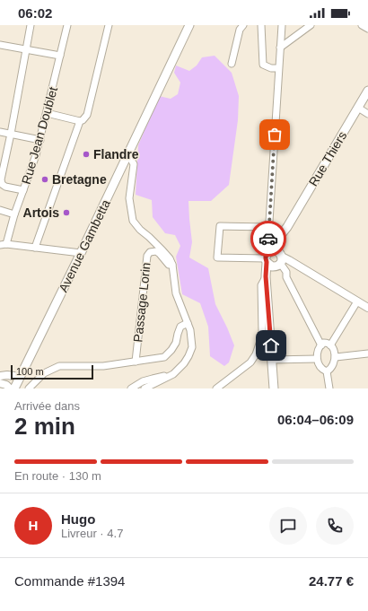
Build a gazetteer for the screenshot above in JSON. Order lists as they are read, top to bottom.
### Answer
{
  "streets": {
    "main road": ["Rue Thiers", "Avenue Gambetta"],
    "street": ["Rue Jean Doublet", "Passage Lorin"]
  },
  "places": ["Flandre", "Bretagne", "Artois"],
  "scale_bar": "100 m",
  "page": {
    "status": "06:02",
    "scale": "100 m",
    "heading": ["2 min", "Arrivée dans", "06:04–06:09"],
    "panel": [
      "Hugo",
      "Livreur · 4.7",
      "Commande #1394",
      "24.77 €"
    ],
    "bar": "En route · 130 m",
    "round": "H"
  }
}
